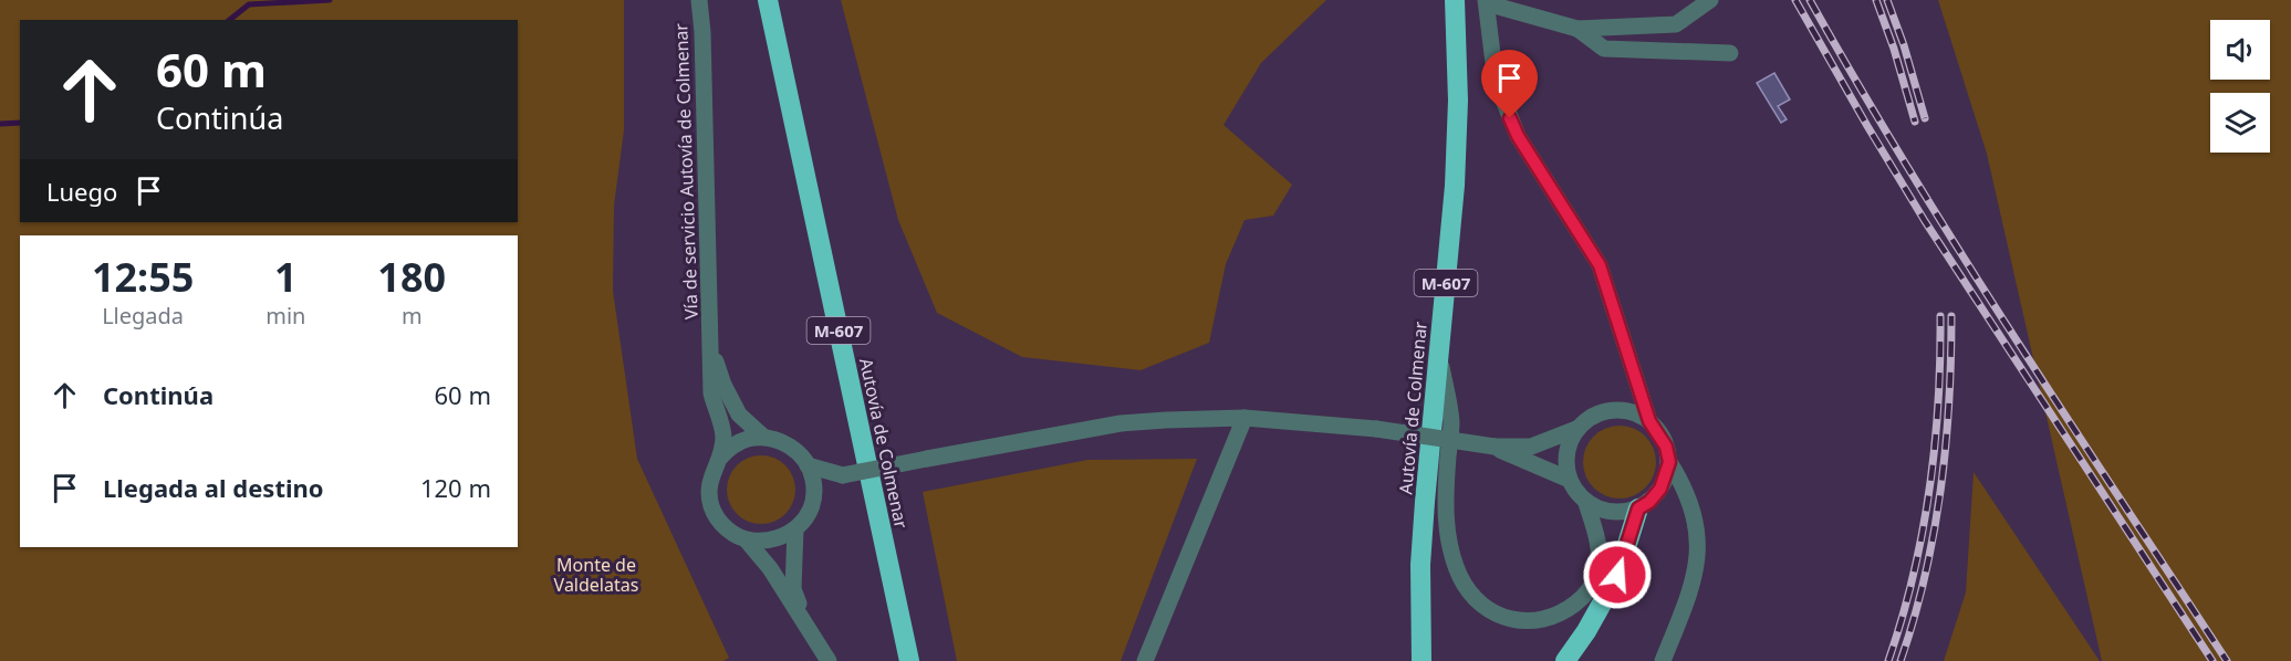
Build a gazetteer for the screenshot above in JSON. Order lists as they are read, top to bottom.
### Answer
{
  "streets": {
    "highway": ["M-607", "Autovía de Colmenar"],
    "street": ["Vía de servicio Autovía de Colmenar"]
  },
  "parks": ["Monte de Valdelatas"],
  "page": {
    "turn": ["60 m", "Continúa"],
    "then": "Luego",
    "eta": [
      "12:55",
      "Llegada",
      "1",
      "min",
      "180",
      "m"
    ],
    "list": [
      {
        "name": "Continúa",
        "value": "60 m"
      },
      {
        "name": "Llegada al destino",
        "value": "120 m"
      }
    ]
  }
}
